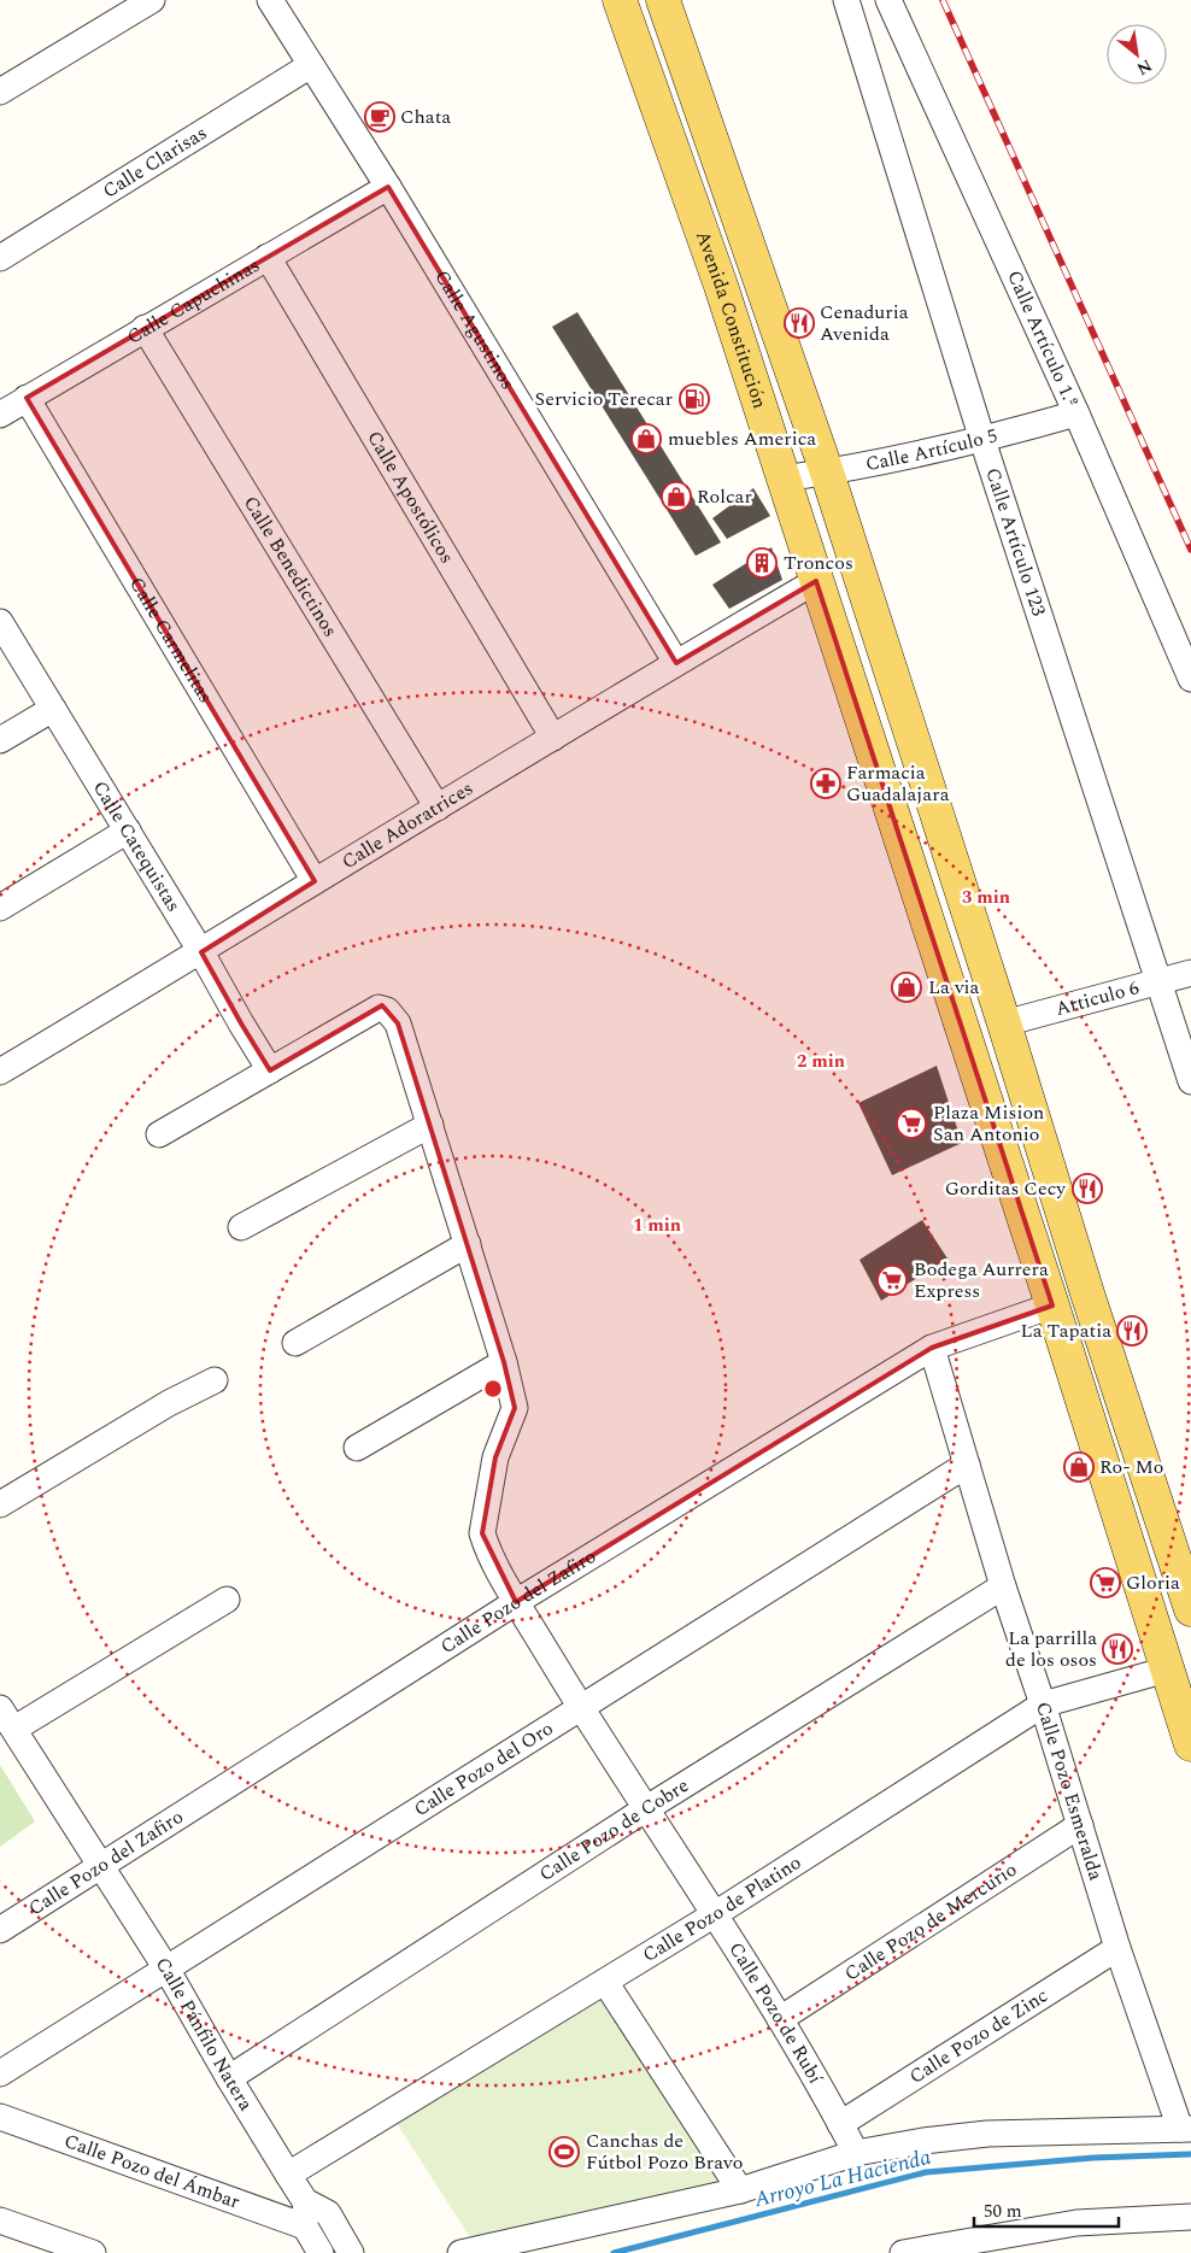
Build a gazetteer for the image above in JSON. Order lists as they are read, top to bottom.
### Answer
{
  "streets": {
    "main road": ["Avenida Constitución"],
    "street": [
      "Calle Clarisas",
      "Calle Capuchinas",
      "Calle Agustinos",
      "Calle Artículo 1.º",
      "Calle Artículo 5",
      "Calle Apostólicos",
      "Calle Artículo 123",
      "Calle Benedictinos",
      "Calle Carmelitas",
      "Calle Adoratrices",
      "Calle Catequistas",
      "Articulo 6",
      "Calle Pozo del Zafiro",
      "Calle Pozo del Oro",
      "Calle Pozo Esmeralda",
      "Calle Pozo de Cobre",
      "Calle Pozo de Platino",
      "Calle Pozo de Mercurio",
      "Calle Pozo de Rubí",
      "Calle Pánfilo Natera",
      "Calle Pozo de Zinc",
      "Calle Pozo del Ámbar"
    ]
  },
  "crossings": [
    ["Calle Clarisas", "Calle Agustinos"],
    ["Calle Capuchinas", "Calle Agustinos"],
    ["Calle Capuchinas", "Calle Apostólicos"],
    ["Calle Capuchinas", "Calle Benedictinos"],
    ["Calle Capuchinas", "Calle Carmelitas"],
    ["Avenida Constitución", "Calle Artículo 5"],
    ["Avenida Constitución", "Calle Adoratrices"],
    ["Avenida Constitución", "Articulo 6"],
    ["Avenida Constitución", "Calle Pozo del Zafiro"],
    ["Avenida Constitución", "Calle Pozo de Platino"],
    ["Calle Agustinos", "Calle Adoratrices"],
    ["Calle Artículo 1.º", "Calle Artículo 5"],
    ["Calle Artículo 5", "Calle Artículo 123"],
    ["Calle Apostólicos", "Calle Adoratrices"],
    ["Calle Artículo 123", "Articulo 6"],
    ["Calle Benedictinos", "Calle Adoratrices"],
    ["Calle Carmelitas", "Calle Adoratrices"],
    ["Calle Adoratrices", "Calle Catequistas"],
    ["Calle Catequistas", "Calle Pozo de Rubí"],
    ["Calle Pozo del Zafiro", "Calle Pozo Esmeralda"],
    ["Calle Pozo del Zafiro", "Calle Pozo de Rubí"],
    ["Calle Pozo del Zafiro", "Calle Pánfilo Natera"],
    ["Calle Pozo del Oro", "Calle Pozo Esmeralda"],
    ["Calle Pozo del Oro", "Calle Pozo de Rubí"],
    ["Calle Pozo del Oro", "Calle Pánfilo Natera"],
    ["Calle Pozo Esmeralda", "Calle Pozo de Cobre"],
    ["Calle Pozo Esmeralda", "Calle Pozo de Platino"],
    ["Calle Pozo Esmeralda", "Calle Pozo de Mercurio"],
    ["Calle Pozo Esmeralda", "Calle Pozo de Zinc"],
    ["Calle Pozo de Cobre", "Calle Pozo de Rubí"],
    ["Calle Pozo de Cobre", "Calle Pánfilo Natera"],
    ["Calle Pozo de Platino", "Calle Pozo de Rubí"],
    ["Calle Pozo de Platino", "Calle Pánfilo Natera"],
    ["Calle Pozo de Mercurio", "Calle Pozo de Rubí"],
    ["Calle Pozo de Rubí", "Calle Pozo de Zinc"],
    ["Calle Pánfilo Natera", "Calle Pozo del Ámbar"]
  ],
  "water": ["Arroyo La Hacienda"],
  "places": {
    "cafe": ["Chata"],
    "restaurant": [
      "Cenaduria Avenida",
      "Gorditas Cecy",
      "La Tapatia",
      "La parrilla de los osos"
    ],
    "fuel station": ["Servicio Terecar"],
    "shop": [
      "muebles America",
      "Rolcar",
      "La via",
      "Ro- Mo"
    ],
    "building": ["Troncos"],
    "pharmacy": ["Farmacia Guadalajara"],
    "supermarket": ["Plaza Mision San Antonio", "Bodega Aurrera Express", "Gloria"],
    "sports": ["Canchas de Fútbol Pozo Bravo"]
  },
  "scale_bar": "50 m",
  "north": "bottom right",
  "rings": ["3 min", "2 min", "1 min"]
}
